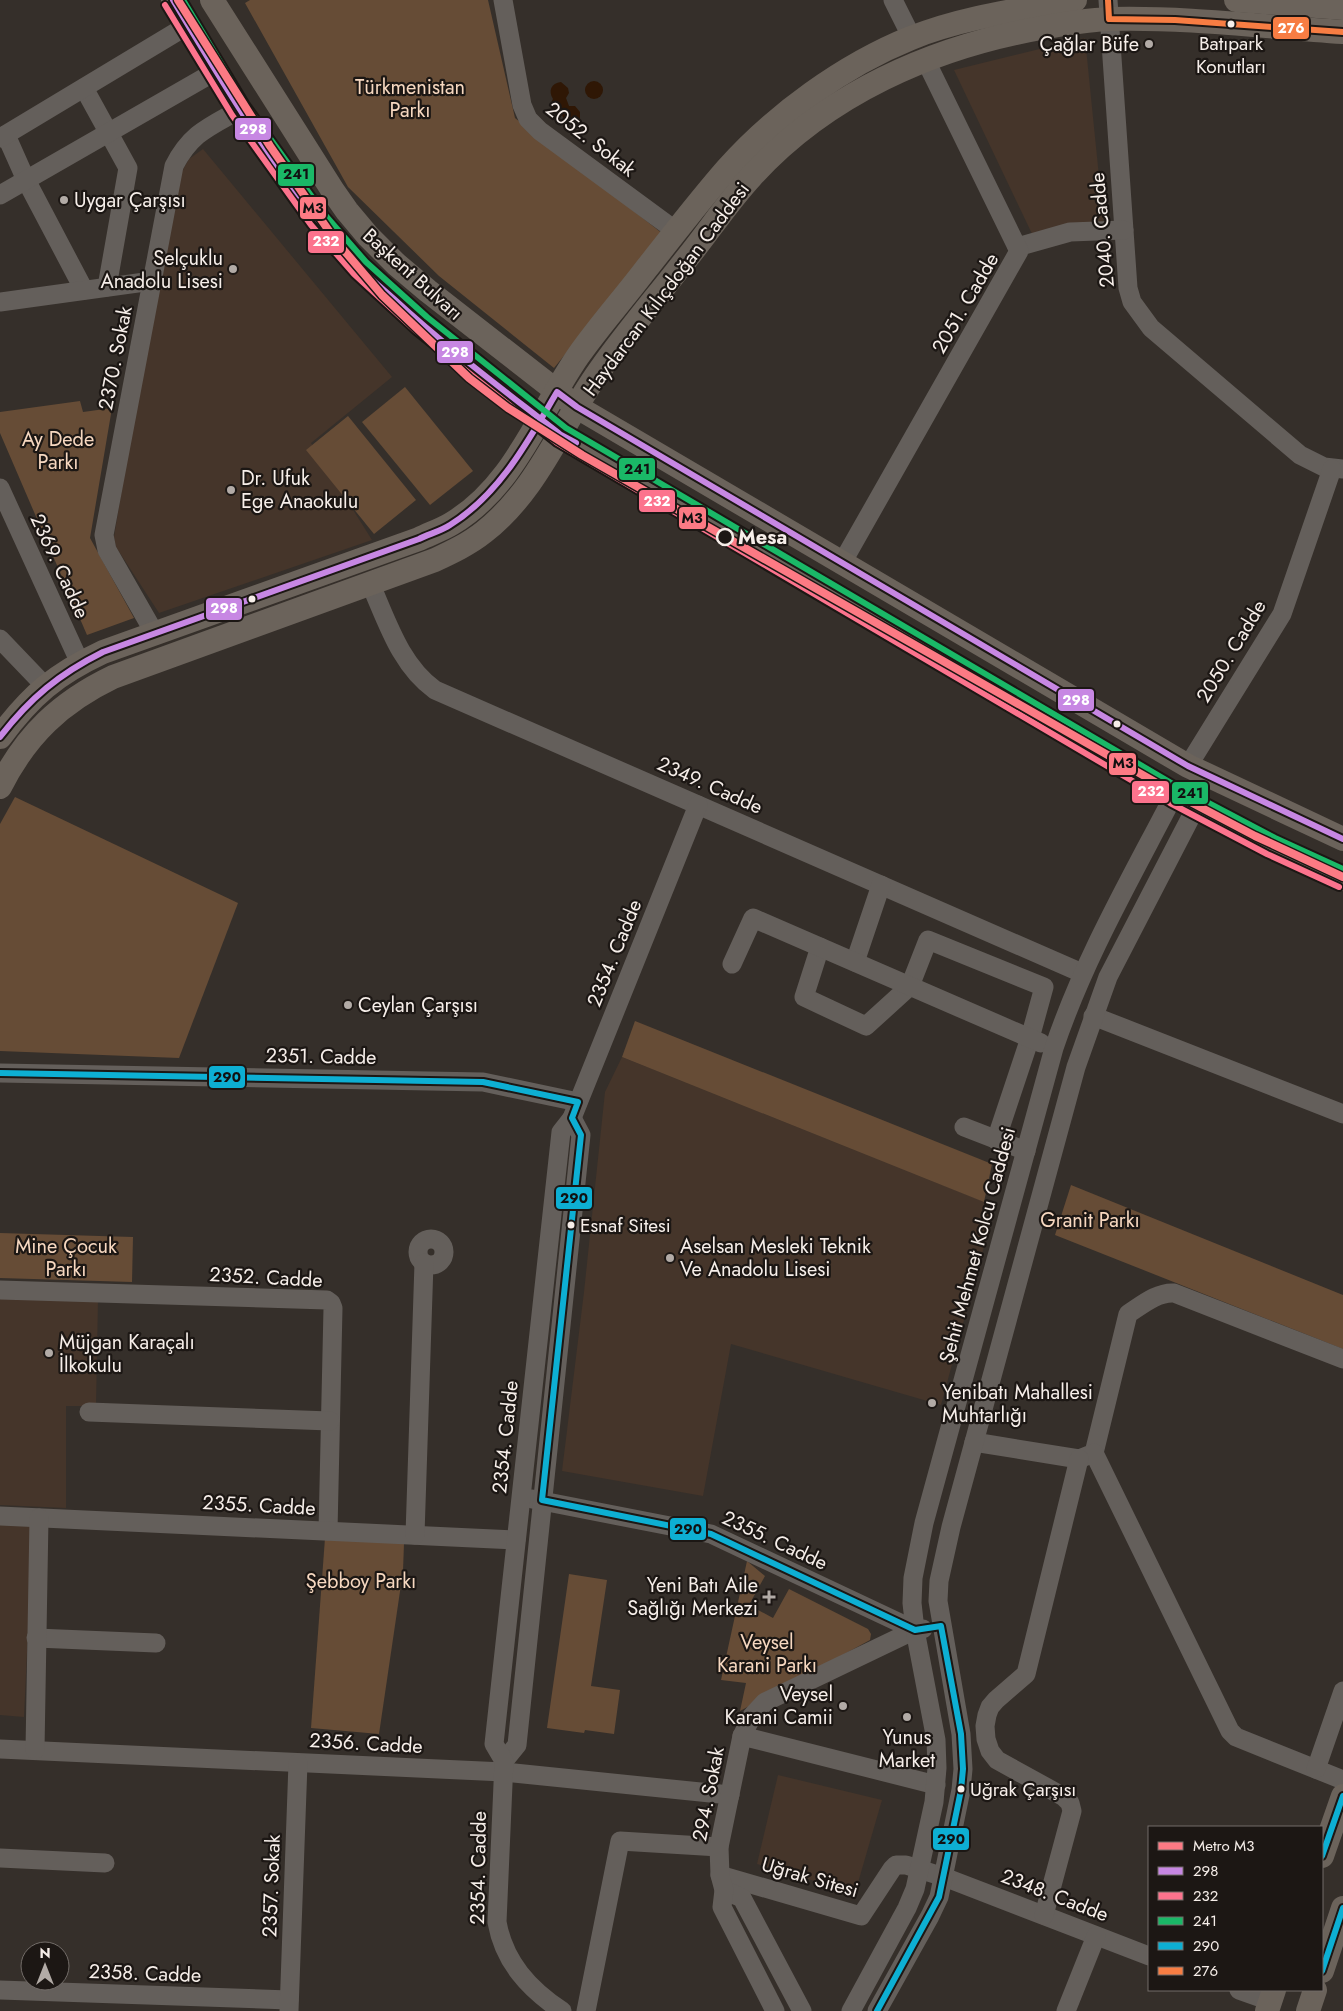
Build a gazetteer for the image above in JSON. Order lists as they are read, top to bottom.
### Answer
{
  "streets": {
    "main road": ["Başkent Bulvarı", "Haydarcan Kılıçdoğan Caddesi"],
    "street": [
      "2052. Sokak",
      "2040. Cadde",
      "2051. Cadde",
      "2370. Sokak",
      "2369. Cadde",
      "2050. Cadde",
      "2349. Cadde",
      "2354. Cadde",
      "2351. Cadde",
      "Şehit Mehmet Kolcu Caddesi",
      "2352. Cadde",
      "2355. Cadde",
      "2356. Cadde",
      "294. Sokak",
      "Uğrak Sitesi",
      "2357. Sokak",
      "2348. Cadde",
      "2358. Cadde"
    ]
  },
  "crossings": [
    ["2052. Sokak", "Haydarcan Kılıçdoğan Caddesi"],
    ["2040. Cadde", "Haydarcan Kılıçdoğan Caddesi"],
    ["2040. Cadde", "2050. Cadde"],
    ["Başkent Bulvarı", "Haydarcan Kılıçdoğan Caddesi"],
    ["Başkent Bulvarı", "2051. Cadde"],
    ["Başkent Bulvarı", "2370. Sokak"],
    ["Başkent Bulvarı", "2050. Cadde"],
    ["Başkent Bulvarı", "Şehit Mehmet Kolcu Caddesi"],
    ["Haydarcan Kılıçdoğan Caddesi", "2051. Cadde"],
    ["Haydarcan Kılıçdoğan Caddesi", "2370. Sokak"],
    ["Haydarcan Kılıçdoğan Caddesi", "2369. Cadde"],
    ["Haydarcan Kılıçdoğan Caddesi", "2349. Cadde"],
    ["2349. Cadde", "2354. Cadde"],
    ["2349. Cadde", "Şehit Mehmet Kolcu Caddesi"],
    ["2354. Cadde", "2351. Cadde"],
    ["2354. Cadde", "2355. Cadde"],
    ["2354. Cadde", "2356. Cadde"],
    ["Şehit Mehmet Kolcu Caddesi", "2355. Cadde"],
    ["Şehit Mehmet Kolcu Caddesi", "294. Sokak"],
    ["Şehit Mehmet Kolcu Caddesi", "Uğrak Sitesi"],
    ["Şehit Mehmet Kolcu Caddesi", "2348. Cadde"],
    ["2352. Cadde", "2355. Cadde"],
    ["2355. Cadde", "294. Sokak"],
    ["2356. Cadde", "294. Sokak"],
    ["2356. Cadde", "2357. Sokak"],
    ["294. Sokak", "Uğrak Sitesi"],
    ["Uğrak Sitesi", "2348. Cadde"],
    ["2357. Sokak", "2358. Cadde"]
  ],
  "parks": [
    "Türkmenistan Parkı",
    "Ay Dede Parkı",
    "Granit Parkı",
    "Mine Çocuk Parkı",
    "Şebboy Parkı",
    "Veysel Karani Parkı"
  ],
  "places": {
    "other": [
      "Batıpark Konutları",
      "Çağlar Büfe",
      "Uygar Çarşısı",
      "Selçuklu Anadolu Lisesi",
      "Dr. Ufuk Ege Anaokulu",
      "Mesa",
      "Ceylan Çarşısı",
      "Esnaf Sitesi",
      "Aselsan Mesleki Teknik Ve Anadolu Lisesi",
      "Müjgan Karaçalı İlkokulu",
      "Yenibatı Mahallesi Muhtarlığı",
      "Veysel Karani Camii",
      "Yunus Market",
      "Uğrak Çarşısı"
    ],
    "health": ["Yeni Batı Aile Sağlığı Merkezi"]
  },
  "lines": [
    "metro line M3",
    "transit line 298",
    "transit line 241",
    "transit line 276",
    "transit line 232",
    "transit line 290"
  ],
  "legend": [
    "Metro M3",
    "298",
    "232",
    "241",
    "290",
    "276"
  ],
  "north": "top"
}
